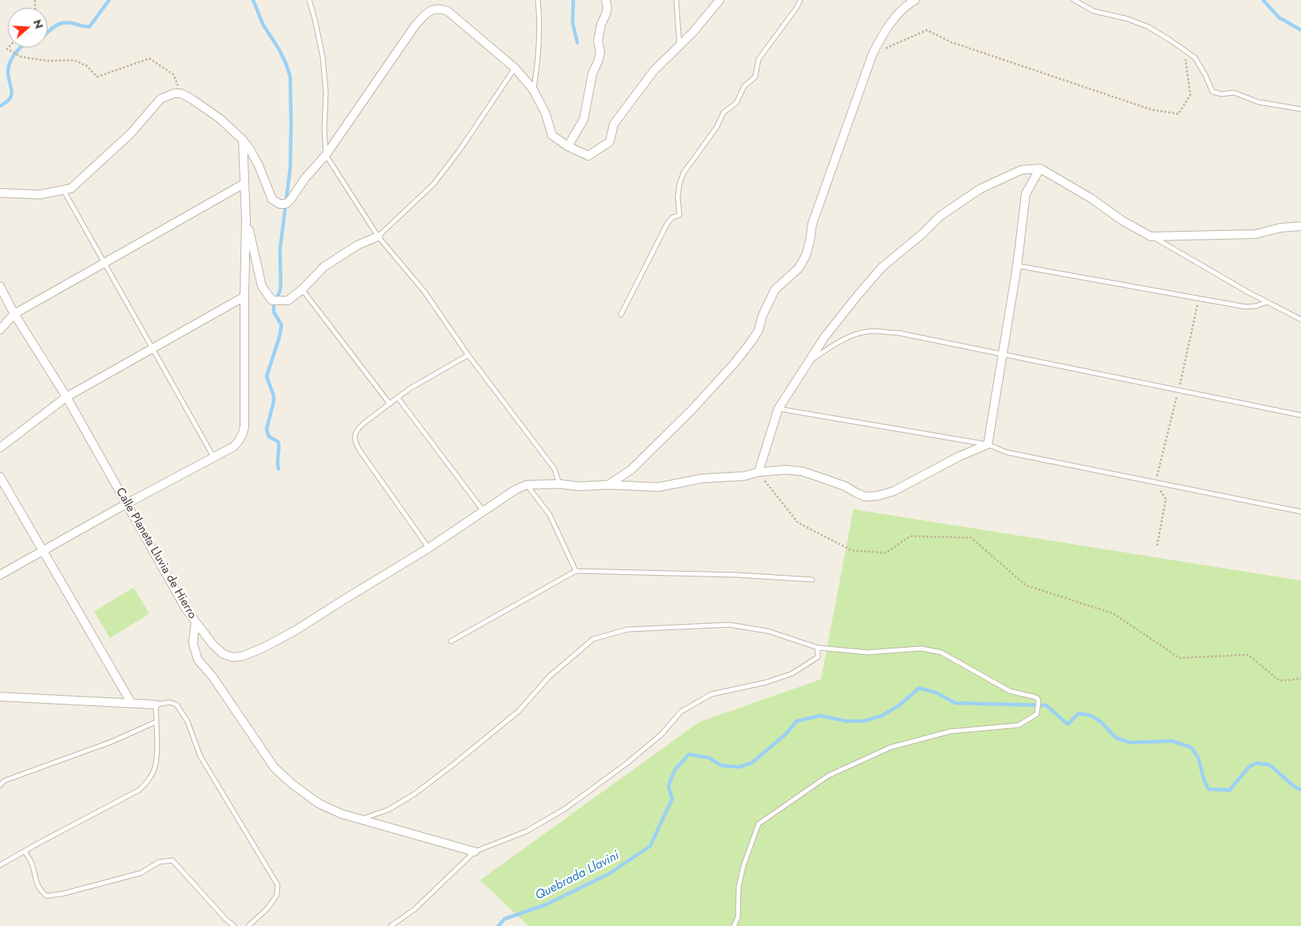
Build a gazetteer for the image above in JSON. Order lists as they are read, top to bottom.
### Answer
{
  "streets": {
    "street": ["Calle Planeta Lluvia de Hierro"]
  },
  "water": ["Quebrada Llavini"],
  "north": "right"
}
